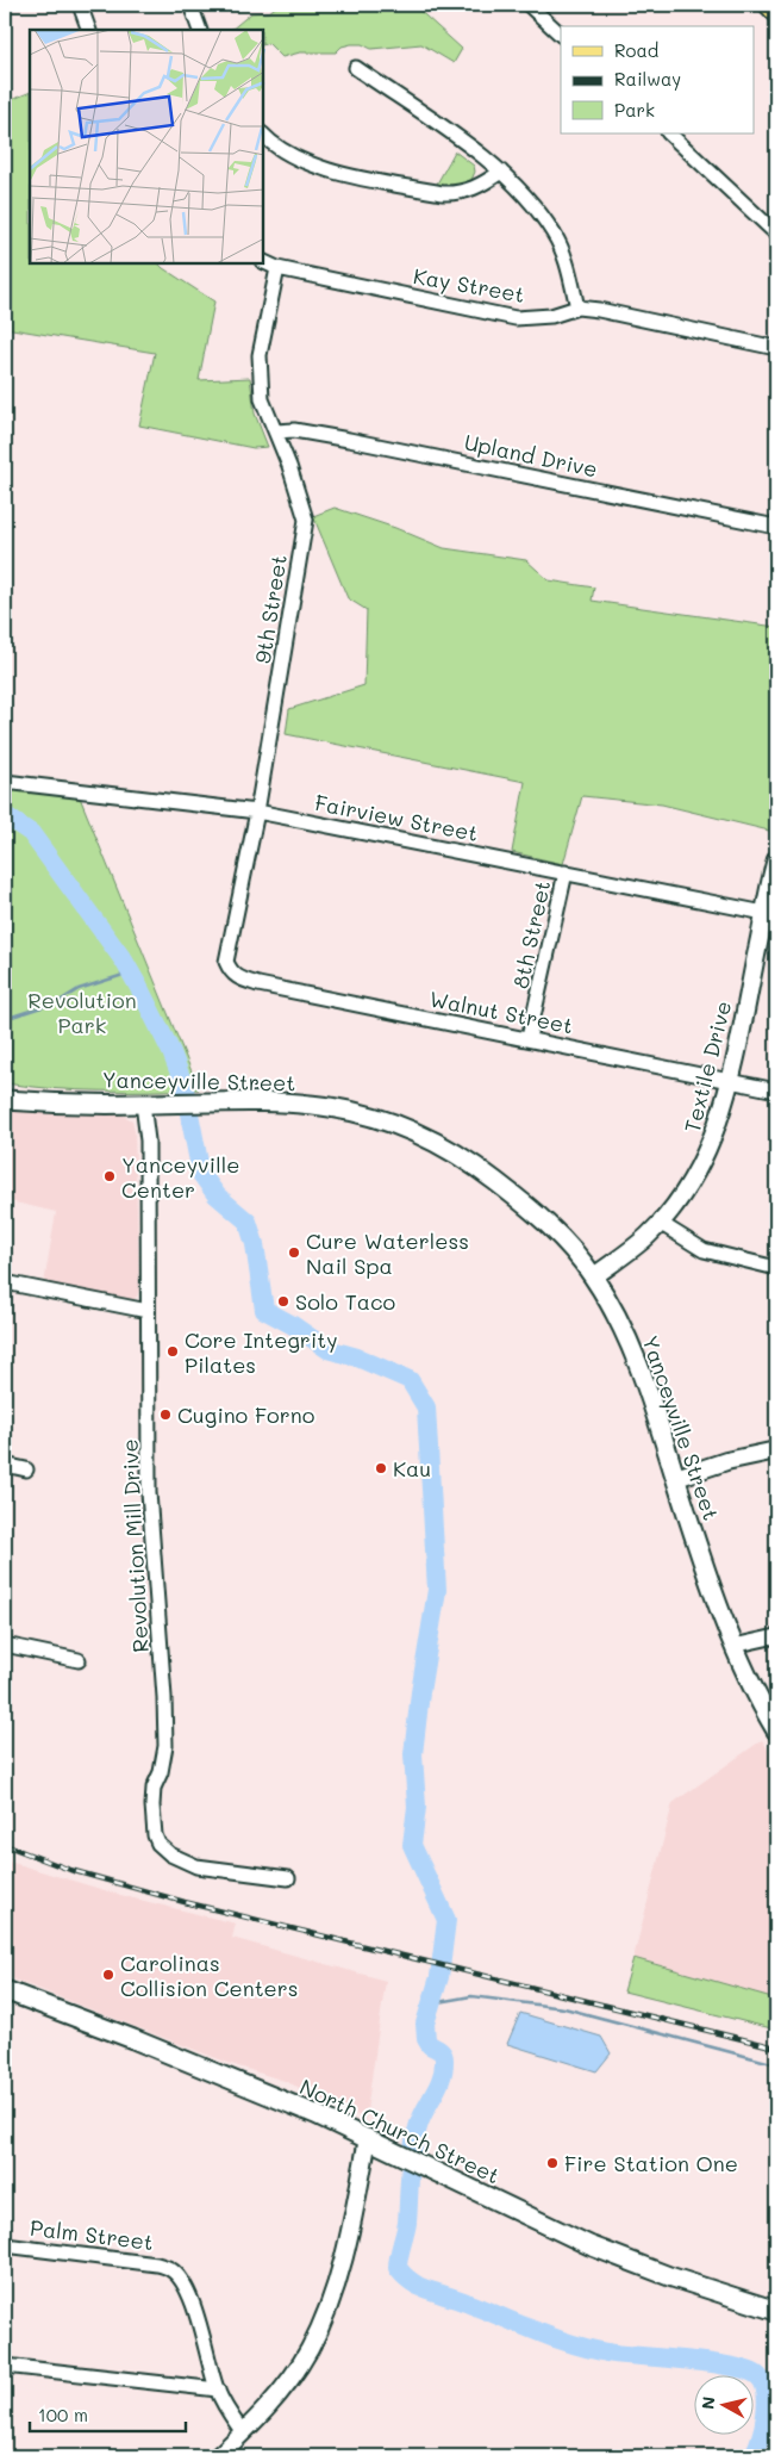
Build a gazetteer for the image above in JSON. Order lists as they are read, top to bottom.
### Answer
{
  "streets": {
    "main road": ["Yanceyville Street", "North Church Street"],
    "street": [
      "Kay Street",
      "Upland Drive",
      "9th Street",
      "Fairview Street",
      "8th Street",
      "Walnut Street",
      "Textile Drive",
      "Revolution Mill Drive",
      "Palm Street"
    ]
  },
  "crossings": [
    ["Kay Street", "9th Street"],
    ["Upland Drive", "9th Street"],
    ["9th Street", "Fairview Street"],
    ["9th Street", "Walnut Street"],
    ["Fairview Street", "8th Street"],
    ["Fairview Street", "Textile Drive"],
    ["8th Street", "Walnut Street"],
    ["Walnut Street", "Textile Drive"],
    ["Textile Drive", "Yanceyville Street"],
    ["Yanceyville Street", "Revolution Mill Drive"]
  ],
  "parks": ["Revolution Park"],
  "places": [
    "Yanceyville Center",
    "Cure Waterless Nail Spa",
    "Solo Taco",
    "Core Integrity Pilates",
    "Cugino Forno",
    "Kau",
    "Carolinas Collision Centers",
    "Fire Station One"
  ],
  "legend": ["Road", "Railway", "Park"],
  "scale_bar": "100 m",
  "north": "left"
}
